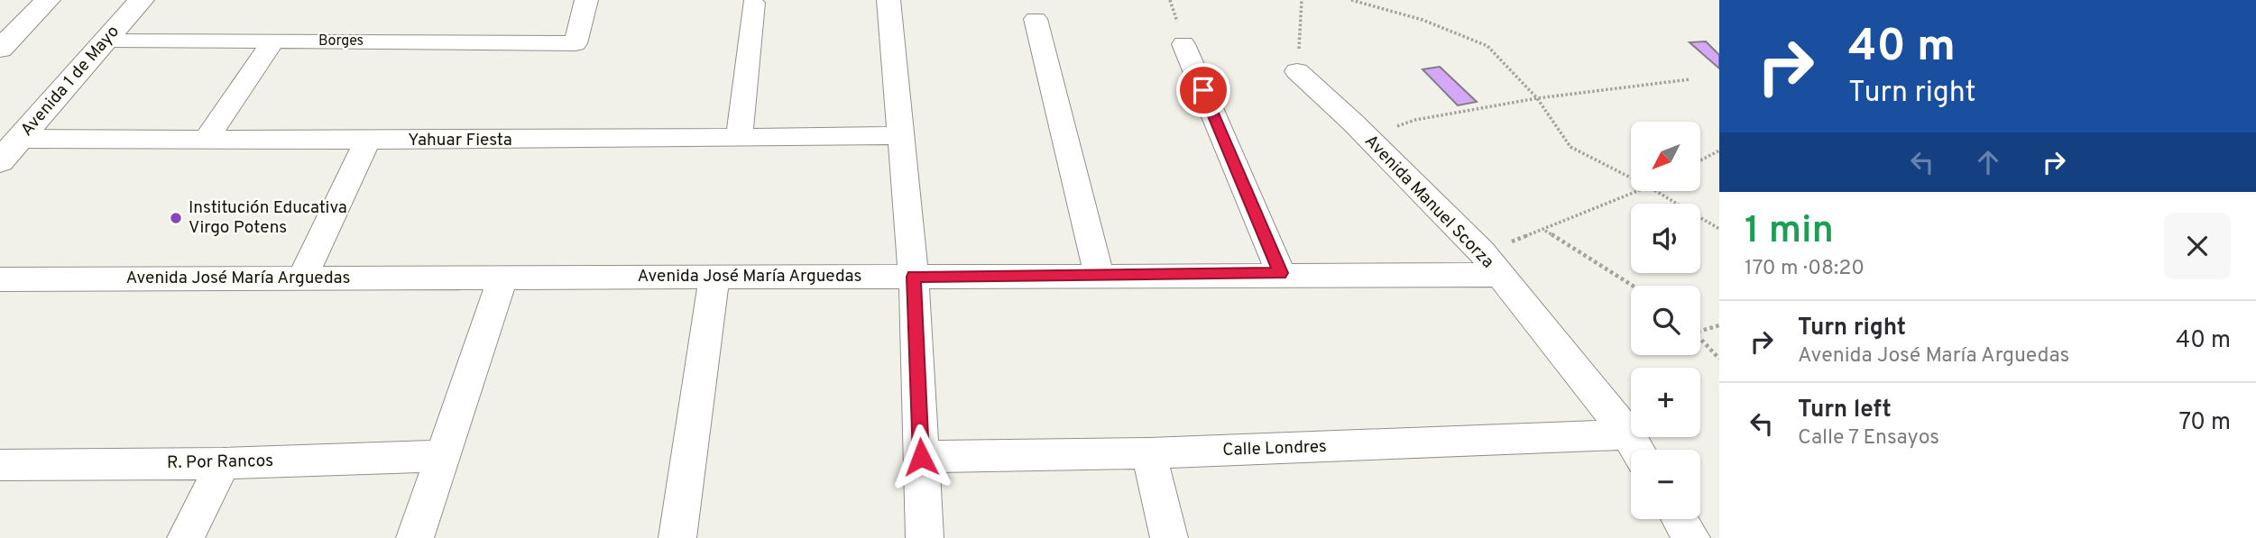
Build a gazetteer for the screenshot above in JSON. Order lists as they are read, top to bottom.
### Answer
{
  "streets": {
    "main road": ["Avenida 1 de Mayo"],
    "street": [
      "Borges",
      "Yahuar Fiesta",
      "Avenida Manuel Scorza",
      "Avenida José María Arguedas",
      "Calle Londres",
      "R. Por Rancos"
    ]
  },
  "crossings": [
    ["Borges", "Avenida 1 de Mayo"],
    ["Avenida 1 de Mayo", "Yahuar Fiesta"],
    ["Avenida Manuel Scorza", "Avenida José María Arguedas"],
    ["Avenida Manuel Scorza", "Calle Londres"]
  ],
  "places": ["Institución Educativa Virgo Potens"],
  "north": "bottom left",
  "page": {
    "turn": ["40 m", "Turn right"],
    "map_buttons": ["+", "−"],
    "heading": ["1 min", "170 m · 08:20"],
    "list": [
      {
        "name": "Turn right",
        "note": "Avenida José María Arguedas",
        "value": "40 m"
      },
      {
        "name": "Turn left",
        "note": "Calle 7 Ensayos",
        "value": "70 m"
      }
    ]
  }
}
